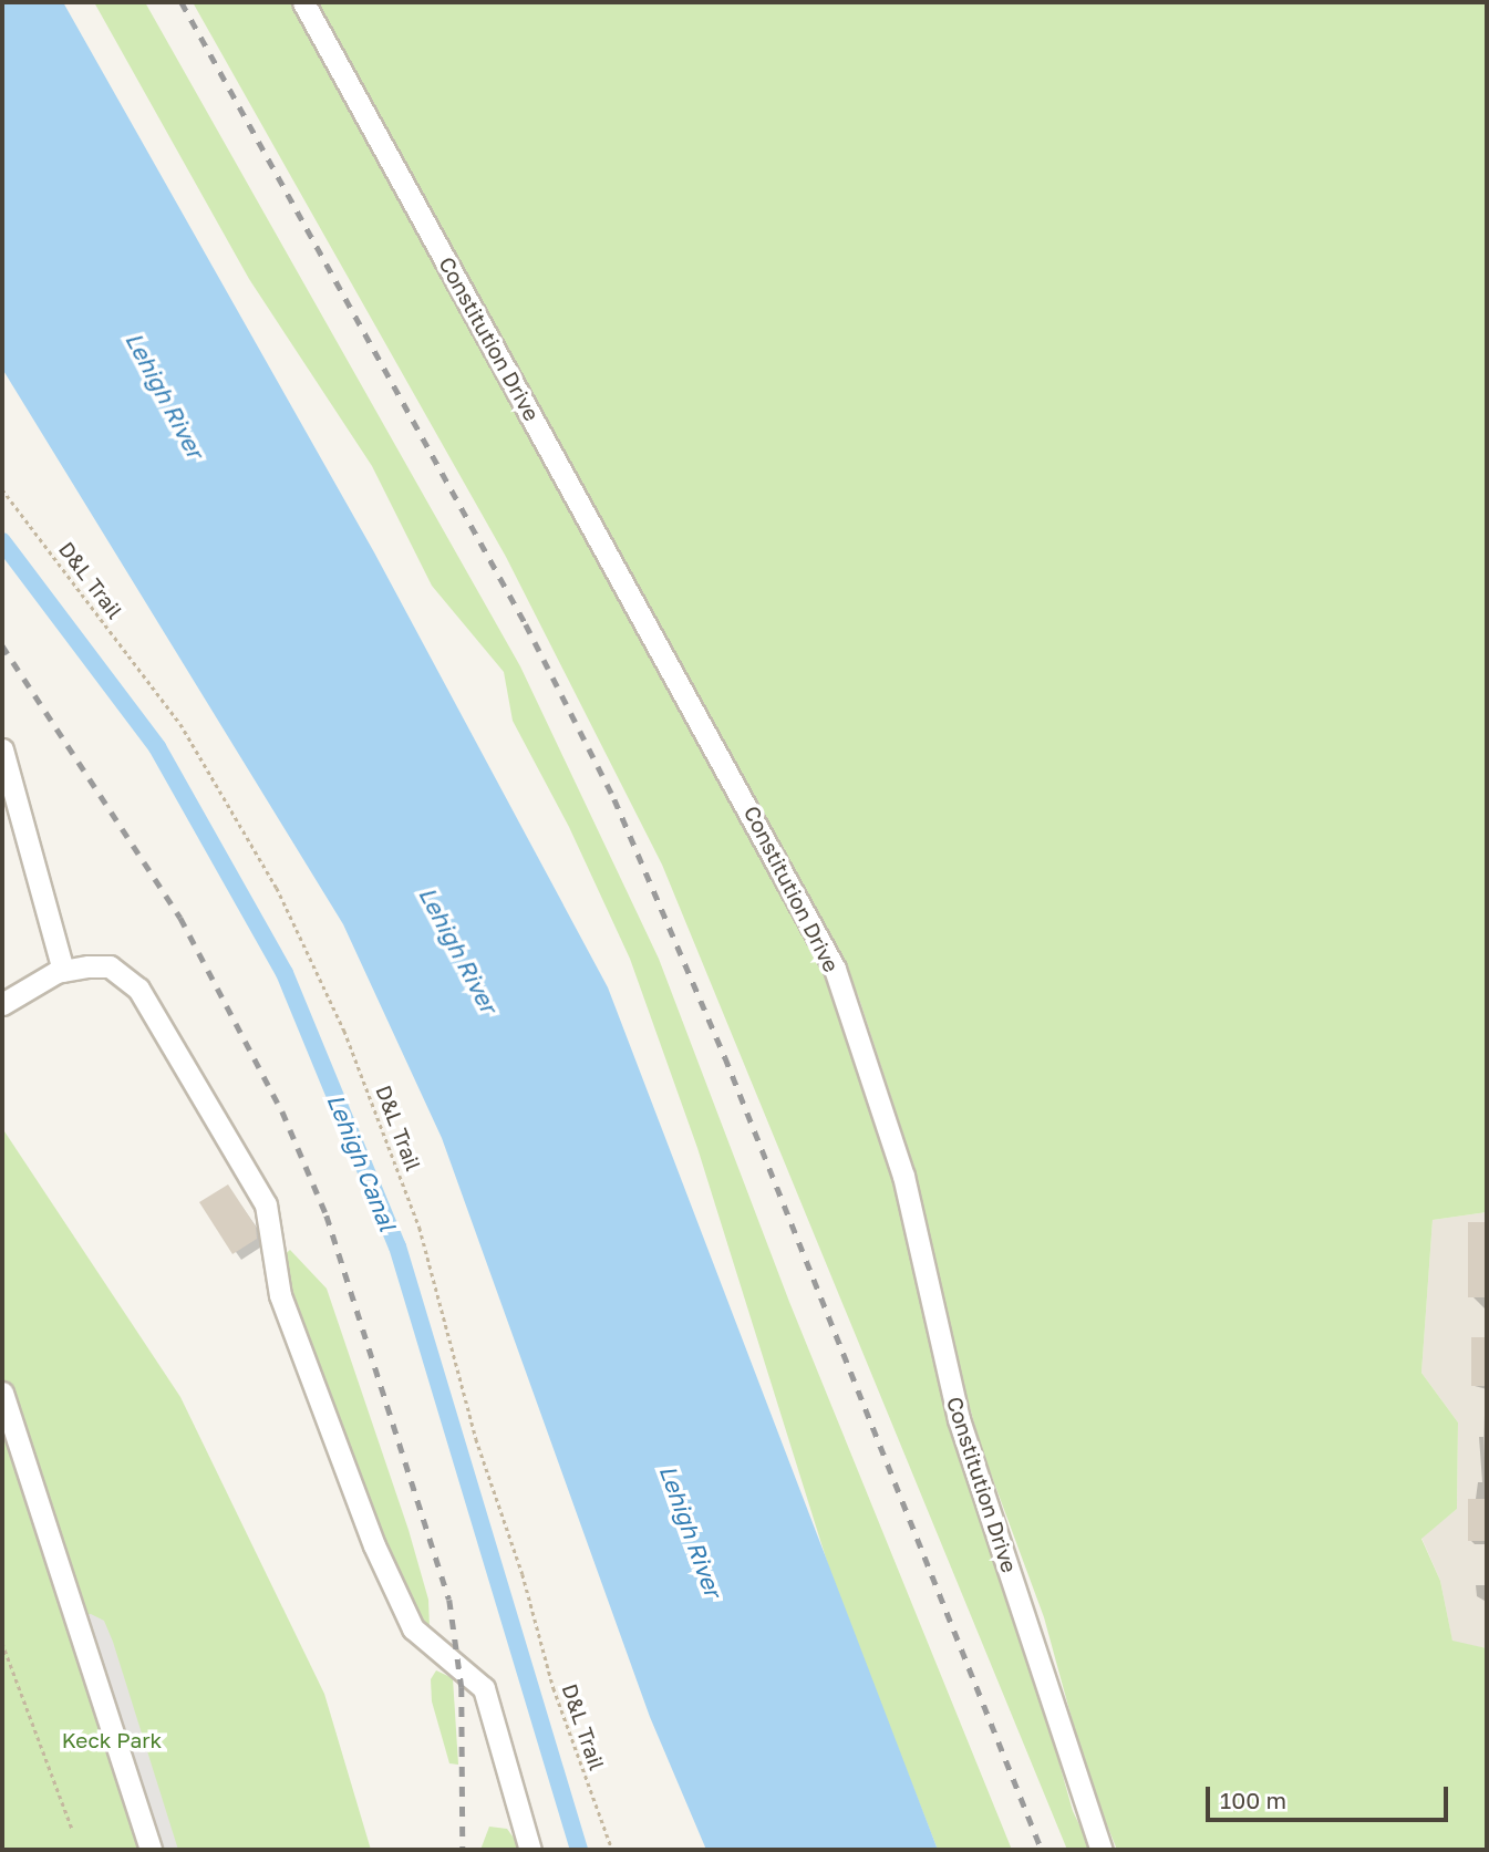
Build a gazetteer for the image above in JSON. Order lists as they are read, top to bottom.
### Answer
{
  "streets": {
    "street": ["Constitution Drive"],
    "path": ["D&L Trail"]
  },
  "water": ["Lehigh River", "Lehigh Canal"],
  "parks": ["Keck Park"],
  "scale_bar": "100 m"
}
